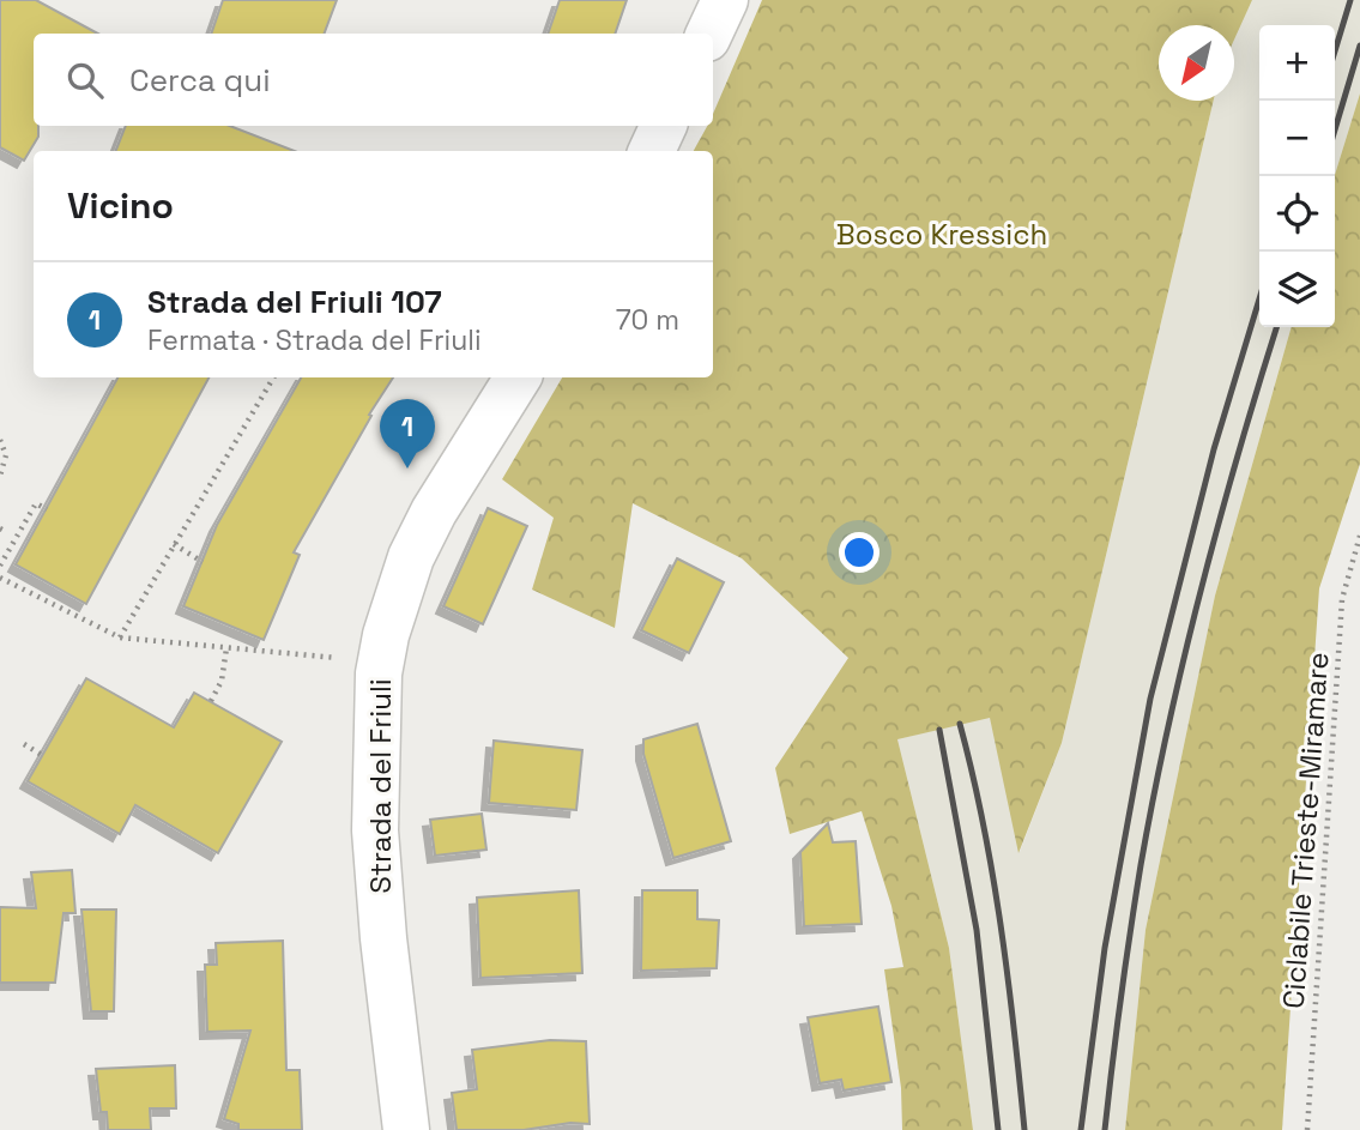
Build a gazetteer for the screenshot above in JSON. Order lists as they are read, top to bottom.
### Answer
{
  "streets": {
    "main road": ["Strada del Friuli"],
    "path": ["Ciclabile Trieste-Miramare"]
  },
  "parks": ["Bosco Kressich"],
  "north": "bottom left",
  "page": {
    "map_buttons": ["+", "−"],
    "search": "Cerca qui",
    "heading": "Vicino",
    "list": [
      {
        "mark": "1",
        "name": "Strada del Friuli 107",
        "note": "Fermata · Strada del Friuli",
        "value": "70 m"
      }
    ],
    "pins": "1"
  }
}
